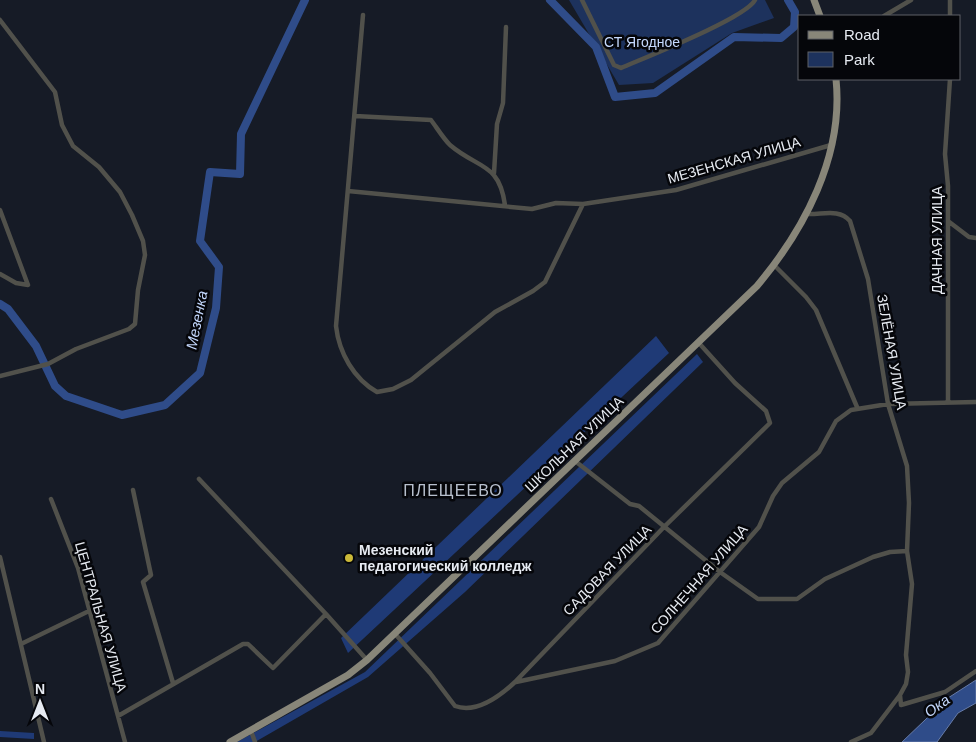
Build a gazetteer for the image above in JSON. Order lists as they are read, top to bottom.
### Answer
{
  "streets": {
    "main road": ["ШКОЛЬНАЯ УЛИЦА"],
    "street": [
      "МЕЗЕНСКАЯ УЛИЦА",
      "ДАЧНАЯ УЛИЦА",
      "ЗЕЛЁНАЯ УЛИЦА",
      "САДОВАЯ УЛИЦА",
      "СОЛНЕЧНАЯ УЛИЦА",
      "ЦЕНТРАЛЬНАЯ УЛИЦА"
    ]
  },
  "crossings": [
    ["МЕЗЕНСКАЯ УЛИЦА", "ШКОЛЬНАЯ УЛИЦА"],
    ["ЗЕЛЁНАЯ УЛИЦА", "ШКОЛЬНАЯ УЛИЦА"],
    ["ШКОЛЬНАЯ УЛИЦА", "САДОВАЯ УЛИЦА"],
    ["САДОВАЯ УЛИЦА", "СОЛНЕЧНАЯ УЛИЦА"]
  ],
  "districts": ["ПЛЕЩЕЕВО"],
  "water": ["Мезенка", "Ока"],
  "parks": ["СТ Ягодное"],
  "places": ["Мезенский педагогический колледж"],
  "legend": ["Road", "Park"],
  "north": "top"
}
